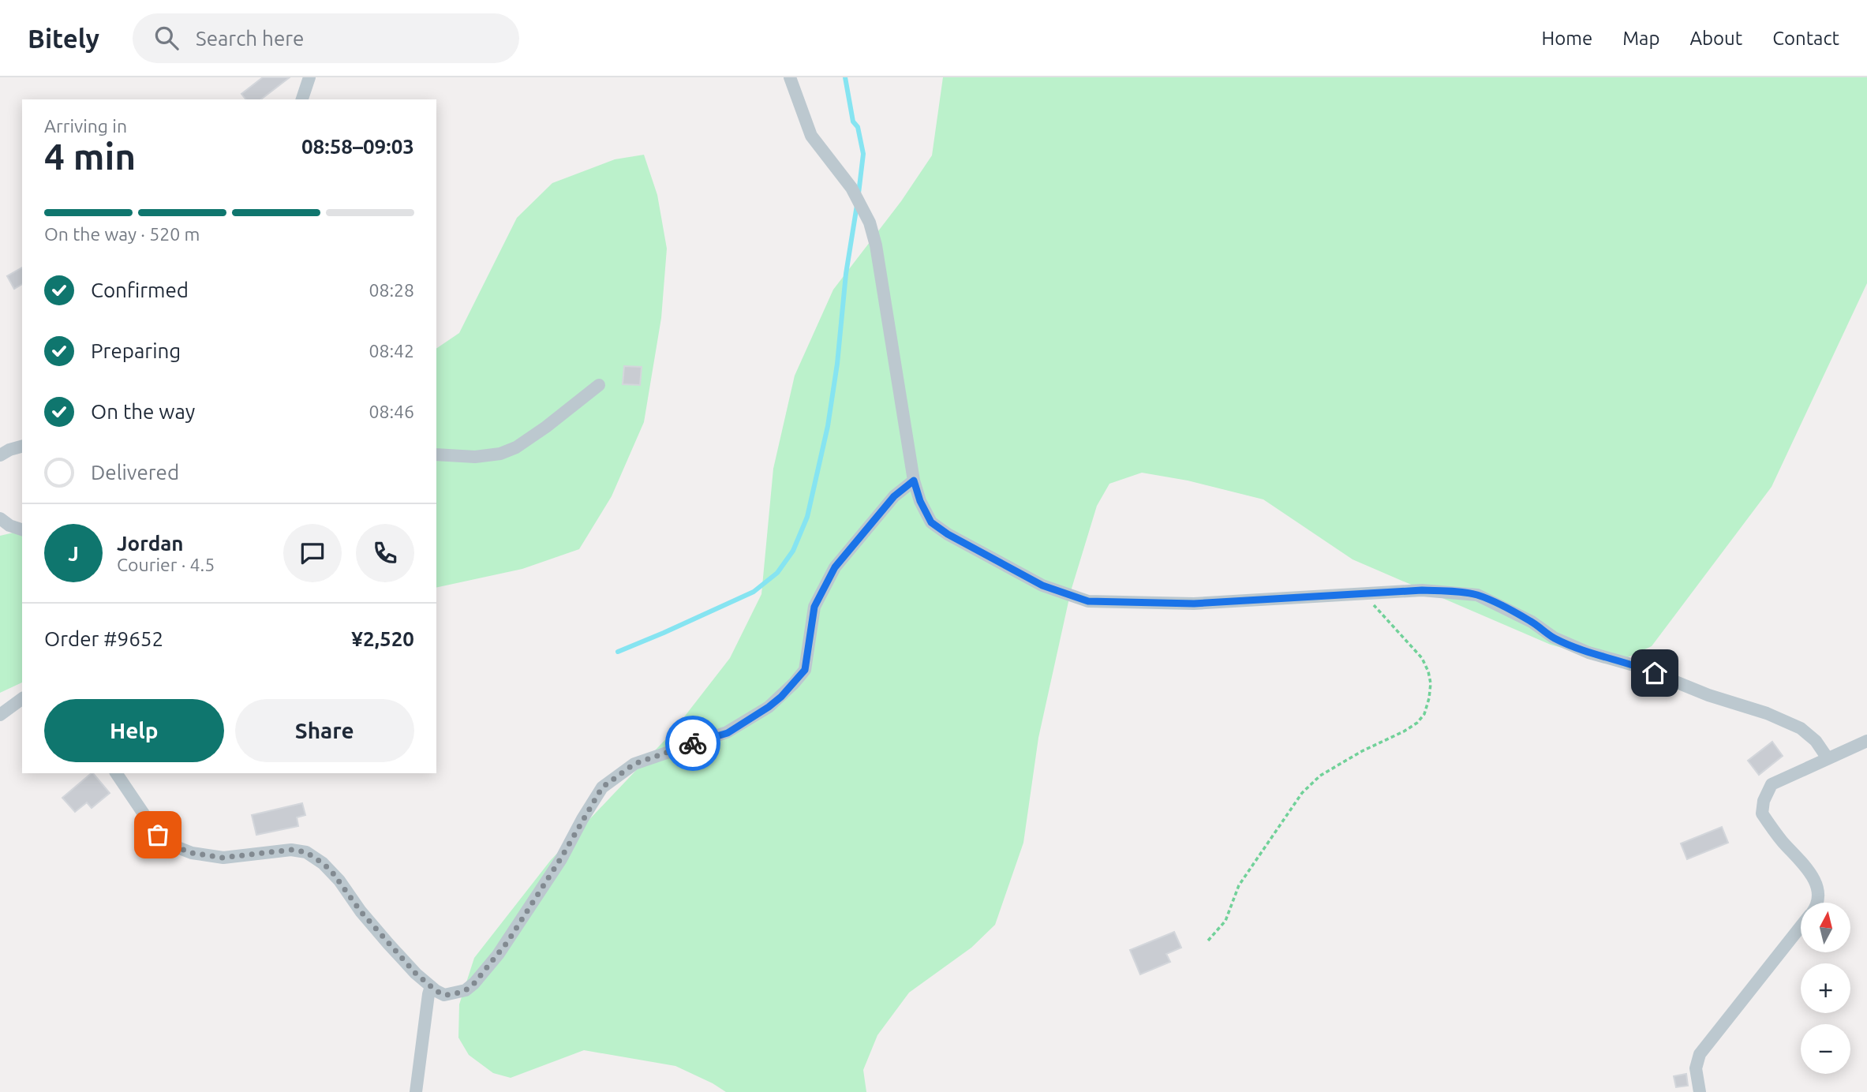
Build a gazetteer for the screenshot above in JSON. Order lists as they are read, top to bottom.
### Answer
{
  "north": "top",
  "page": {
    "header": "Bitely",
    "search": "Search here",
    "nav": [
      "Home",
      "Map",
      "About",
      "Contact"
    ],
    "heading": ["4 min", "Arriving in", "08:58–09:03"],
    "panel": [
      "Jordan",
      "Courier · 4.5",
      "Order #9652",
      "¥2,520"
    ],
    "bar": "On the way · 520 m",
    "list": [
      ["Confirmed", "08:28"],
      ["Preparing", "08:42"],
      ["On the way", "08:46"],
      "Delivered"
    ],
    "round": "J",
    "buttons": ["Help", "Share"],
    "map_buttons": ["+", "−"]
  }
}
